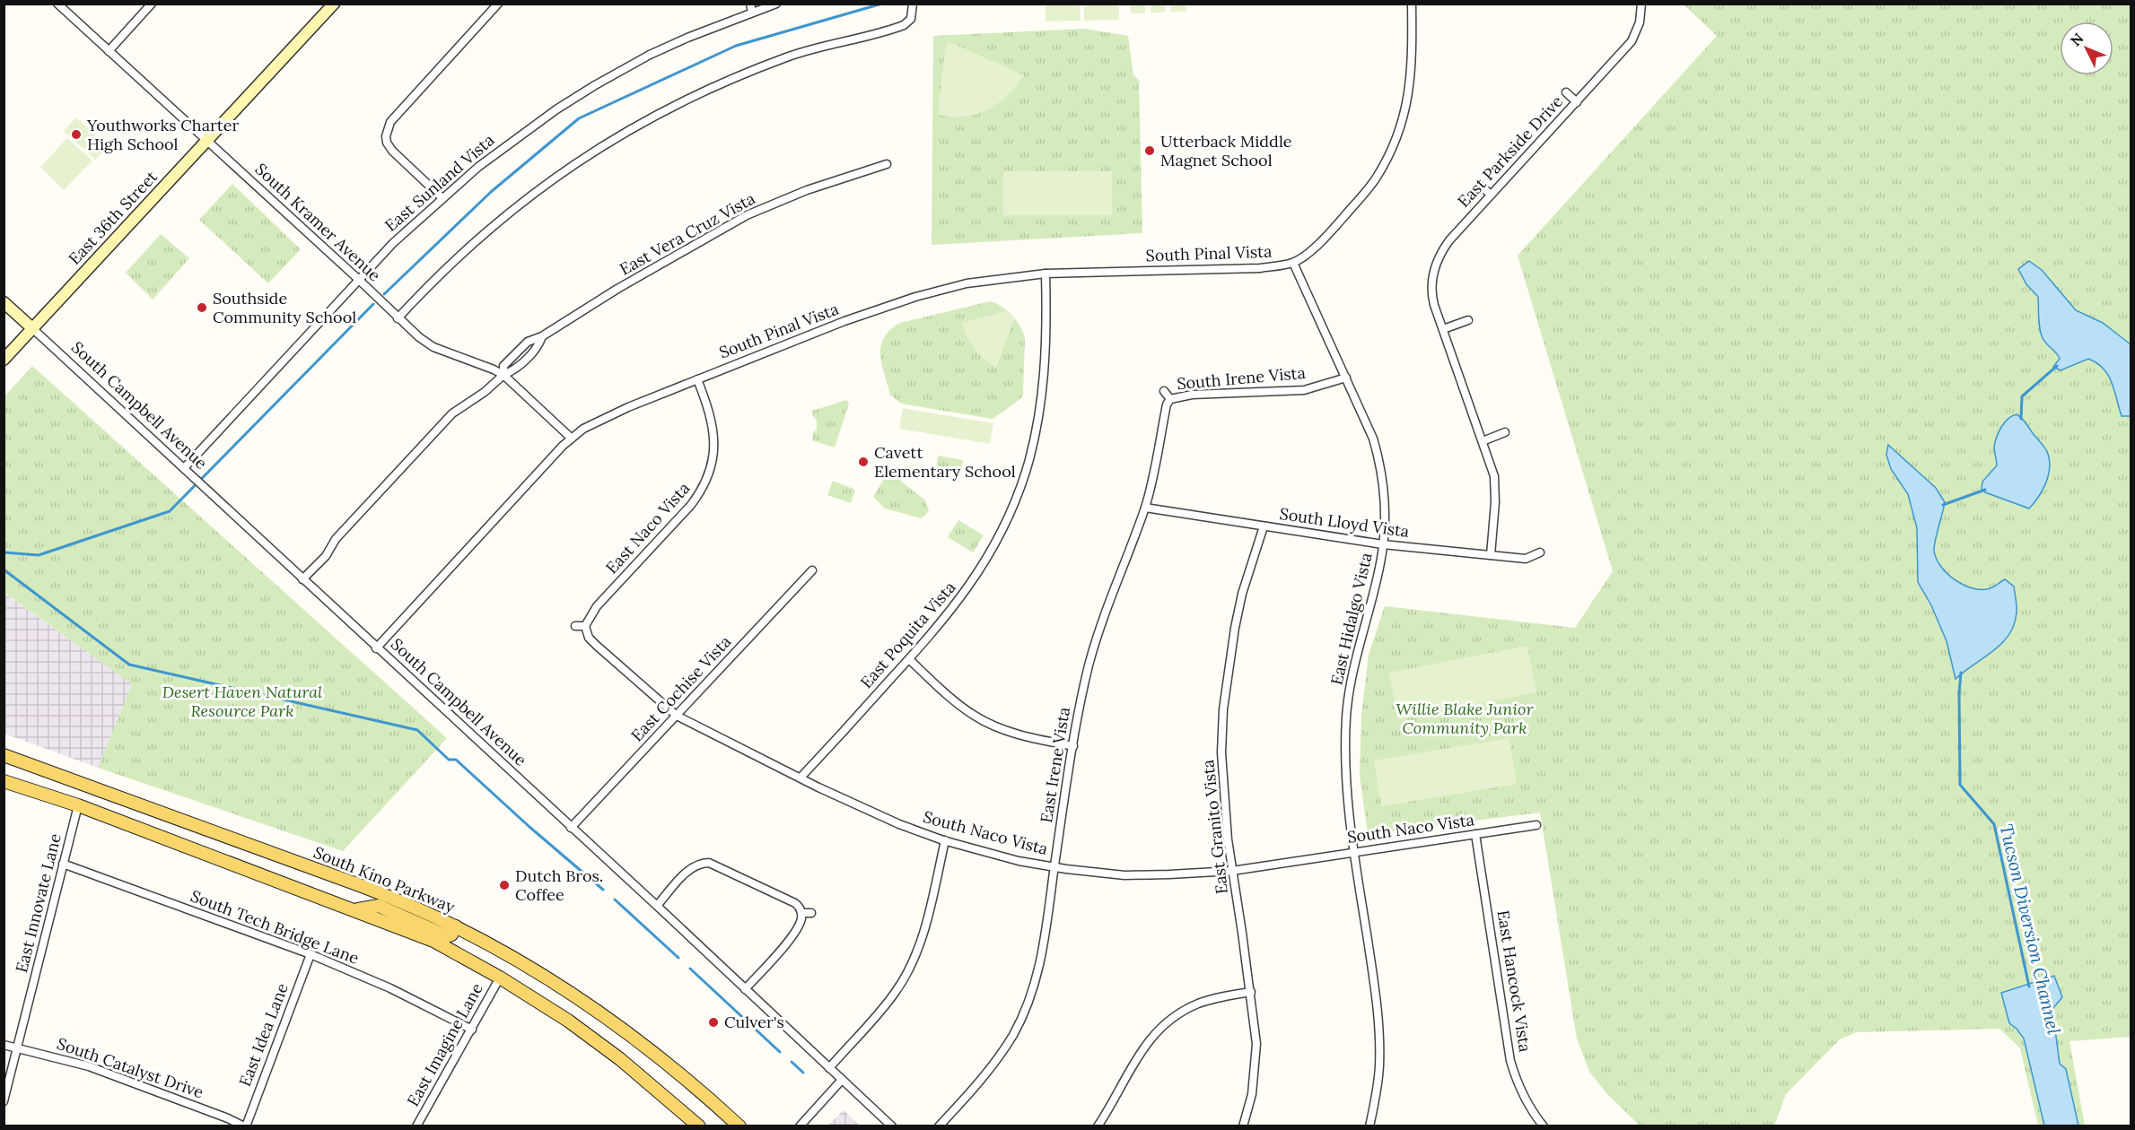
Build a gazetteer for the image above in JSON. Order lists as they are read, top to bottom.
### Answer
{
  "streets": {
    "main road": ["East 36th Street", "South Campbell Avenue", "South Kino Parkway"],
    "street": [
      "East Parkside Drive",
      "East Sunland Vista",
      "South Kramer Avenue",
      "East Vera Cruz Vista",
      "South Pinal Vista",
      "South Irene Vista",
      "South Lloyd Vista",
      "East Naco Vista",
      "East Hidalgo Vista",
      "East Poquita Vista",
      "East Cochise Vista",
      "East Irene Vista",
      "East Granito Vista",
      "South Naco Vista",
      "East Innovate Lane",
      "South Tech Bridge Lane",
      "East Hancock Vista",
      "East Idea Lane",
      "East Imagine Lane",
      "South Catalyst Drive"
    ]
  },
  "crossings": [
    ["East Parkside Drive", "South Lloyd Vista"],
    ["East Sunland Vista", "South Kramer Avenue"],
    ["East Sunland Vista", "South Campbell Avenue"],
    ["East 36th Street", "South Kramer Avenue"],
    ["East 36th Street", "South Campbell Avenue"],
    ["South Kramer Avenue", "East Vera Cruz Vista"],
    ["South Kramer Avenue", "South Pinal Vista"],
    ["East Vera Cruz Vista", "South Campbell Avenue"],
    ["South Pinal Vista", "South Campbell Avenue"],
    ["South Pinal Vista", "East Naco Vista"],
    ["South Pinal Vista", "East Hidalgo Vista"],
    ["South Pinal Vista", "East Poquita Vista"],
    ["South Irene Vista", "East Hidalgo Vista"],
    ["South Irene Vista", "East Irene Vista"],
    ["South Campbell Avenue", "East Cochise Vista"],
    ["South Lloyd Vista", "East Hidalgo Vista"],
    ["South Lloyd Vista", "East Irene Vista"],
    ["South Lloyd Vista", "East Granito Vista"],
    ["East Naco Vista", "South Naco Vista"],
    ["East Hidalgo Vista", "South Naco Vista"],
    ["East Poquita Vista", "South Naco Vista"],
    ["East Cochise Vista", "South Naco Vista"],
    ["East Irene Vista", "South Naco Vista"],
    ["East Granito Vista", "South Naco Vista"],
    ["South Naco Vista", "East Hancock Vista"],
    ["East Innovate Lane", "South Tech Bridge Lane"],
    ["East Innovate Lane", "South Catalyst Drive"],
    ["South Tech Bridge Lane", "East Idea Lane"],
    ["South Tech Bridge Lane", "East Imagine Lane"],
    ["East Idea Lane", "South Catalyst Drive"]
  ],
  "water": ["Tucson Diversion Channel"],
  "parks": ["Desert Haven Natural Resource Park", "Willie Blake Junior Community Park"],
  "places": [
    "Youthworks Charter High School",
    "Utterback Middle Magnet School",
    "Southside Community School",
    "Cavett Elementary School",
    "Dutch Bros. Coffee",
    "Culver's"
  ],
  "north": "top left"
}
